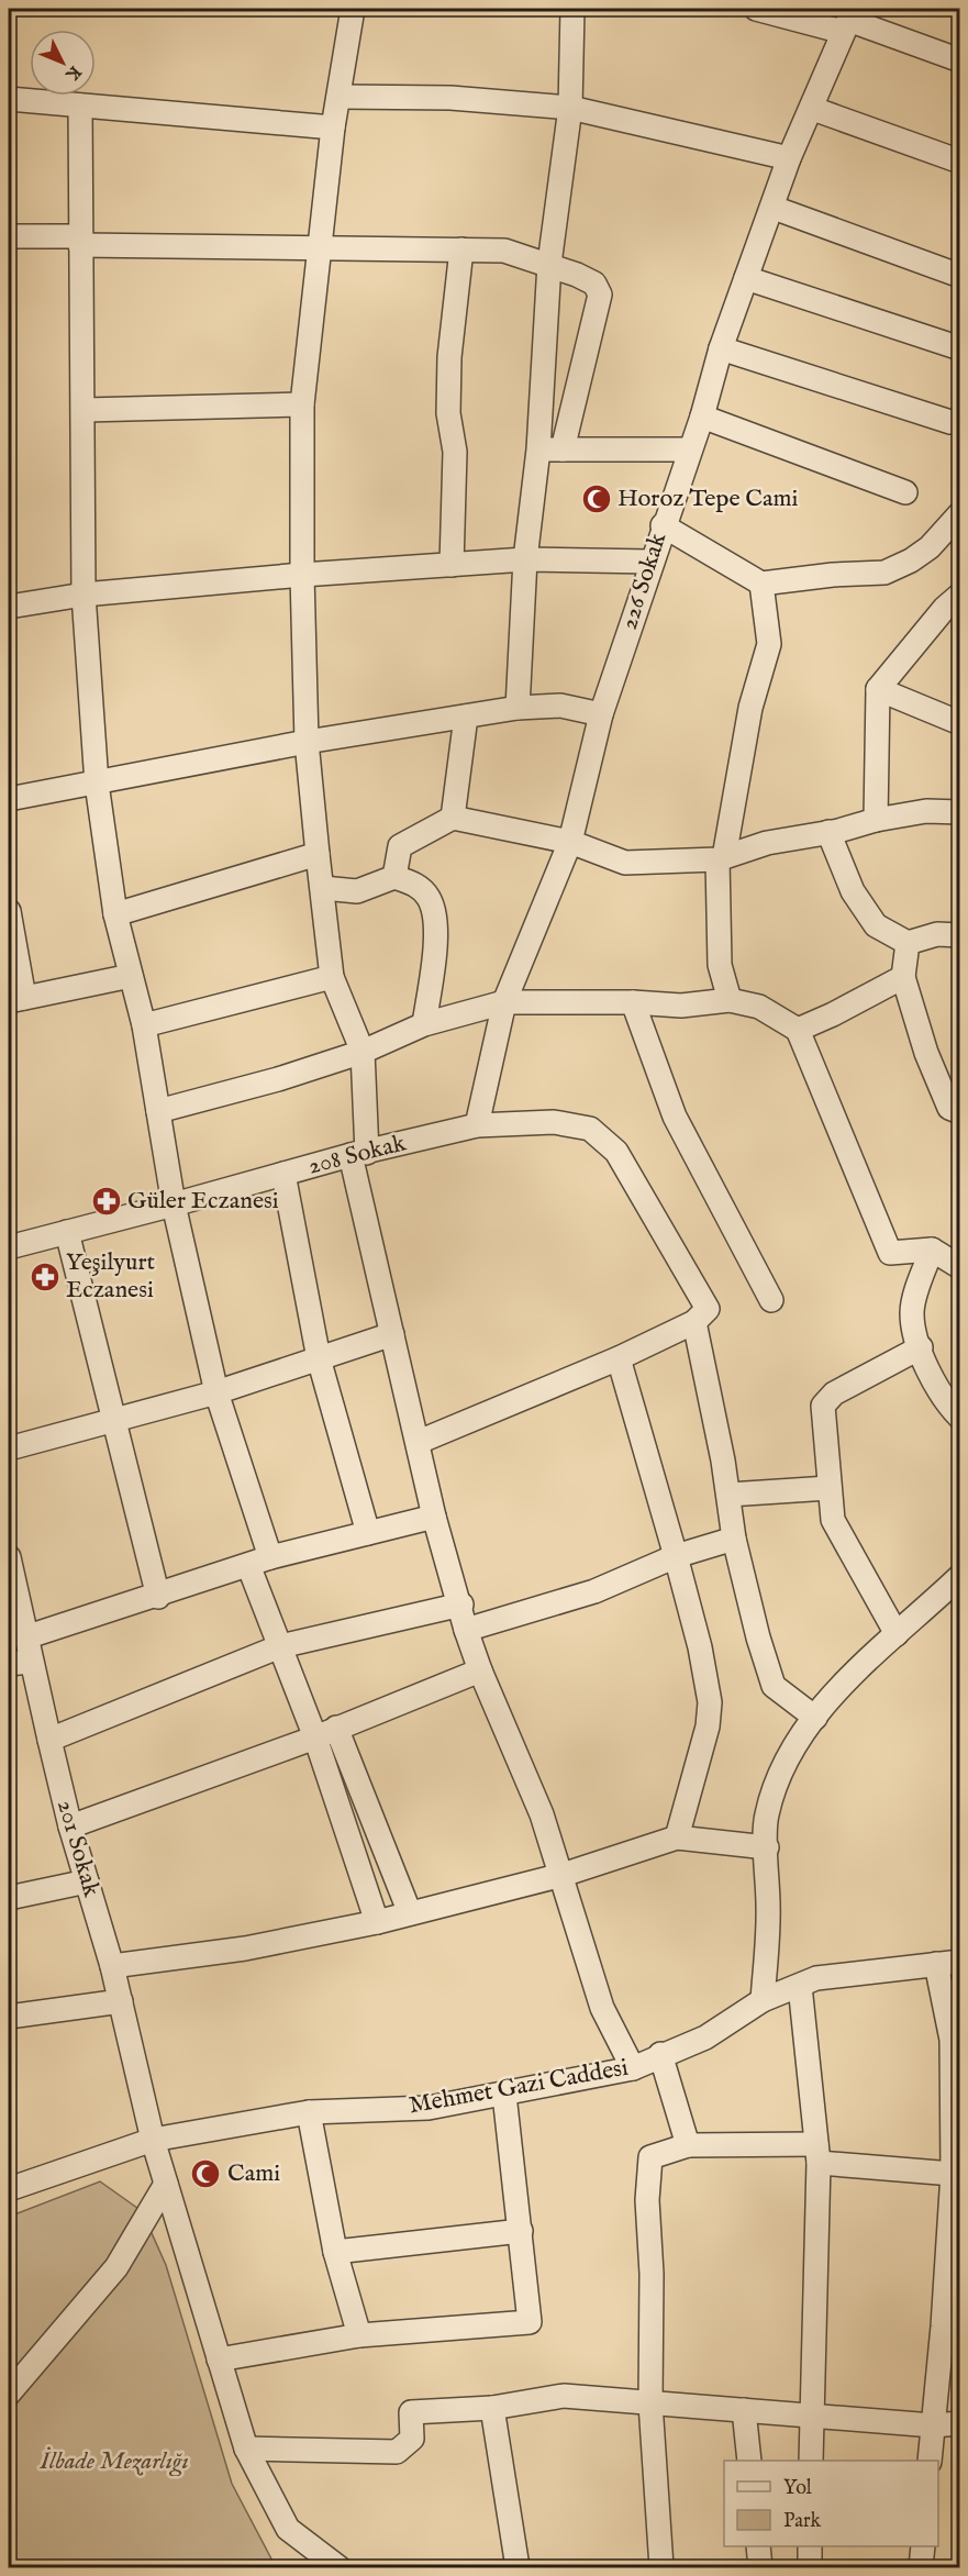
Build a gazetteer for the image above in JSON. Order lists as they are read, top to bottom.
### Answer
{
  "streets": {
    "street": [
      "226 Sokak",
      "208 Sokak",
      "201 Sokak",
      "Mehmet Gazi Caddesi"
    ]
  },
  "crossings": [
    ["226 Sokak", "208 Sokak"],
    ["201 Sokak", "Mehmet Gazi Caddesi"]
  ],
  "parks": ["İlbade Mezarlığı"],
  "places": {
    "mosque": ["Horoz Tepe Cami", "Cami"],
    "pharmacy": ["Güler Eczanesi", "Yeşilyurt Eczanesi"]
  },
  "legend": ["Yol", "Park"],
  "north": "bottom right"
}
